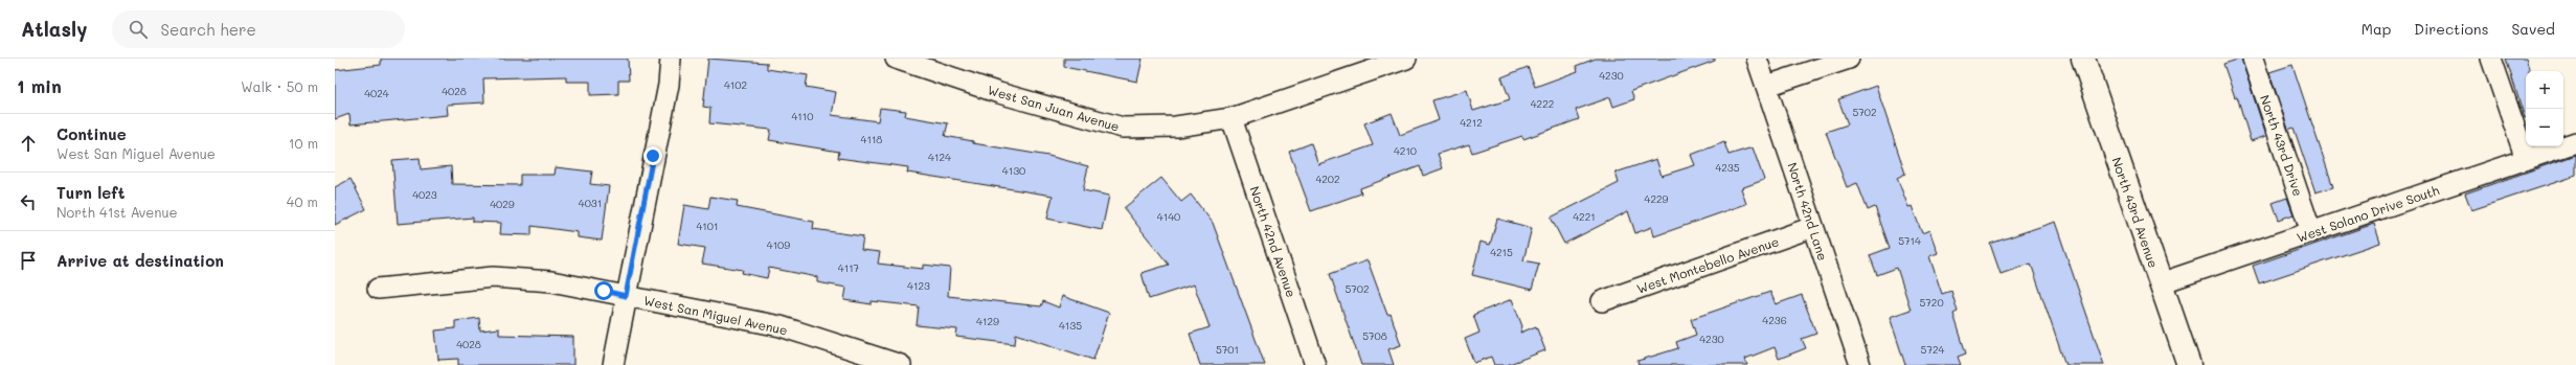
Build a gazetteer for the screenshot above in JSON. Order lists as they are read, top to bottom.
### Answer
{
  "streets": {
    "main road": ["North 43rd Avenue"],
    "street": [
      "West San Juan Avenue",
      "North 43rd Drive",
      "North 42nd Lane",
      "West Solano Drive South",
      "North 42nd Avenue",
      "West Montebello Avenue",
      "West San Miguel Avenue"
    ]
  },
  "crossings": [
    ["West San Juan Avenue", "North 42nd Avenue"],
    ["North 43rd Drive", "West Solano Drive South"],
    ["North 42nd Lane", "West Montebello Avenue"],
    ["North 43rd Avenue", "West Solano Drive South"]
  ],
  "house_numbers": [
    "4230",
    "4102",
    "4028",
    "4024",
    "4222",
    "5702",
    "4110",
    "4212",
    "4118",
    "4210",
    "4124",
    "4235",
    "4130",
    "4202",
    "4023",
    "4229",
    "4031",
    "4029",
    "4140",
    "4221",
    "4101",
    "5714",
    "4109",
    "4215",
    "4117",
    "4123",
    "5702",
    "5720",
    "4236",
    "4129",
    "4135",
    "5708",
    "4230",
    "4028",
    "5701",
    "5724"
  ],
  "page": {
    "header": "Atlasly",
    "search": "Search here",
    "nav": ["Map", "Directions", "Saved"],
    "heading": ["1 min", "Walk · 50 m"],
    "map_buttons": ["+", "−"],
    "list": [
      ["Continue", "West San Miguel Avenue", "10 m"],
      ["Turn left", "North 41st Avenue", "40 m"],
      "Arrive at destination"
    ]
  }
}
